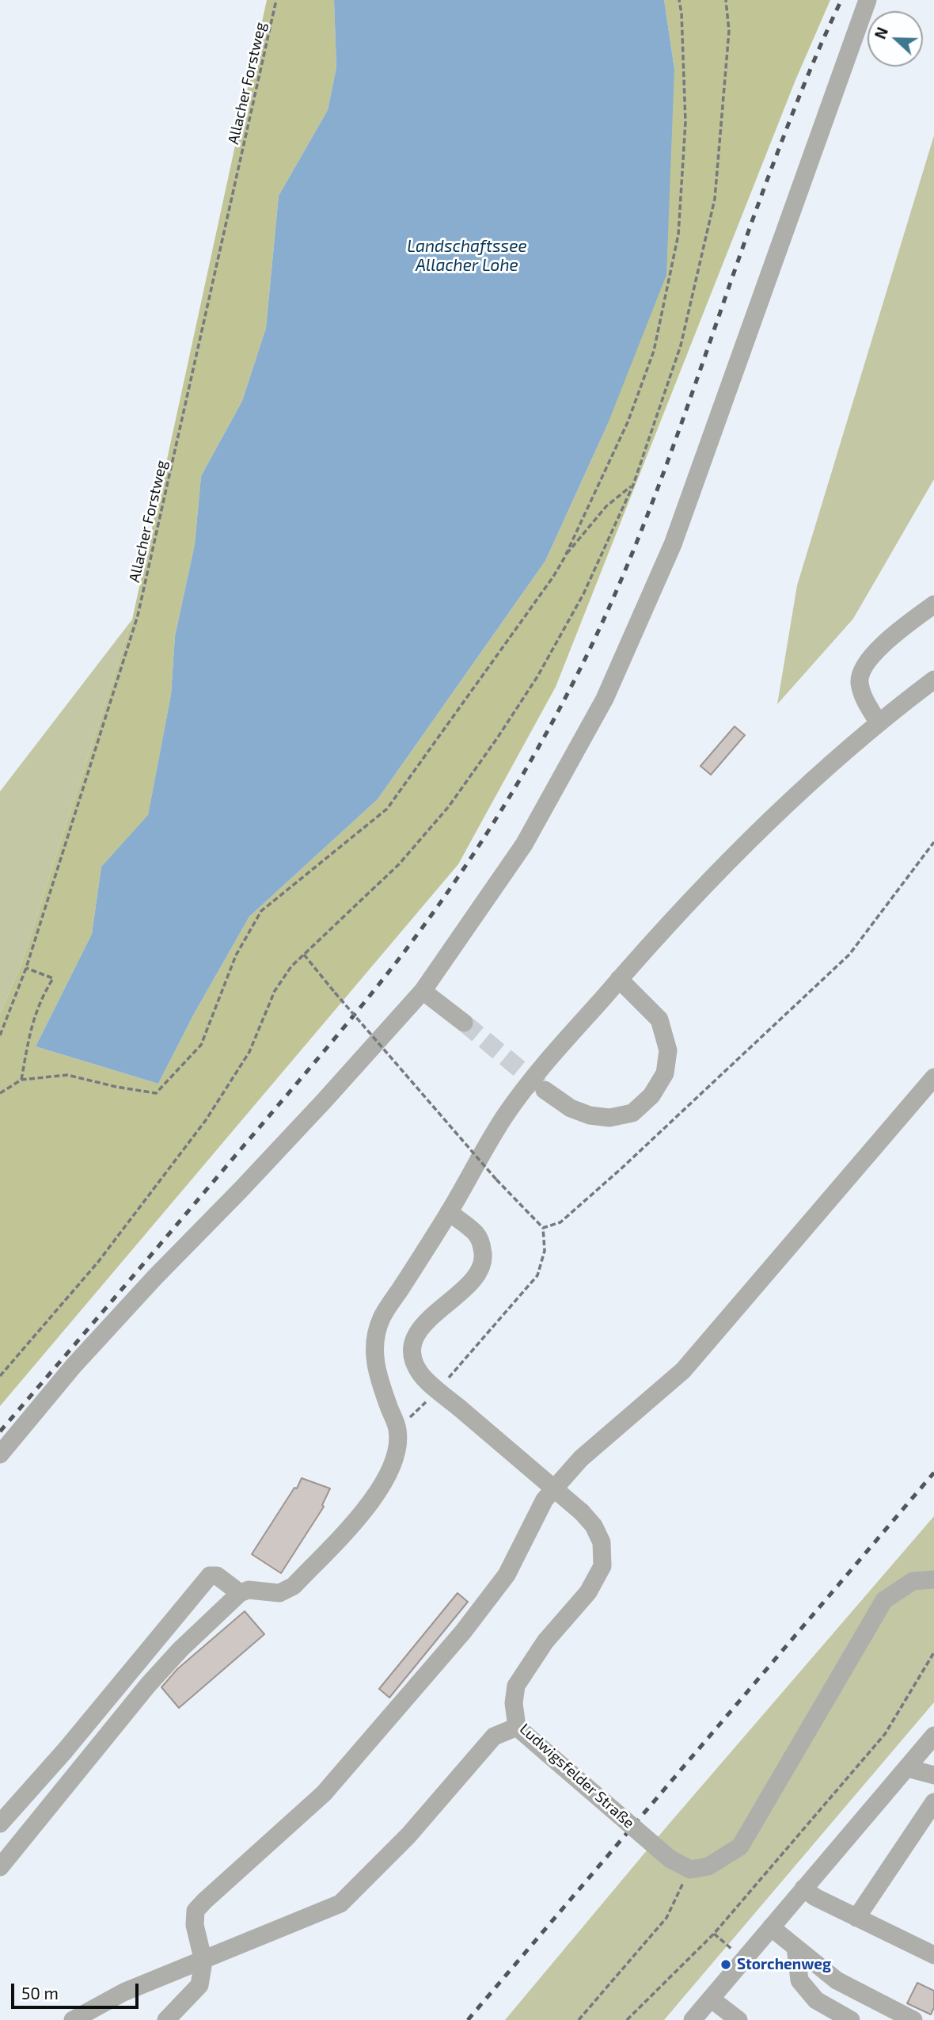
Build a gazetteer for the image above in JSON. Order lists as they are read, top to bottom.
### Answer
{
  "streets": {
    "street": ["Ludwigsfelder Straße"],
    "path": ["Allacher Forstweg"]
  },
  "water": ["Landschaftssee Allacher Lohe"],
  "places": ["Storchenweg"],
  "scale_bar": "50 m",
  "north": "left"
}
